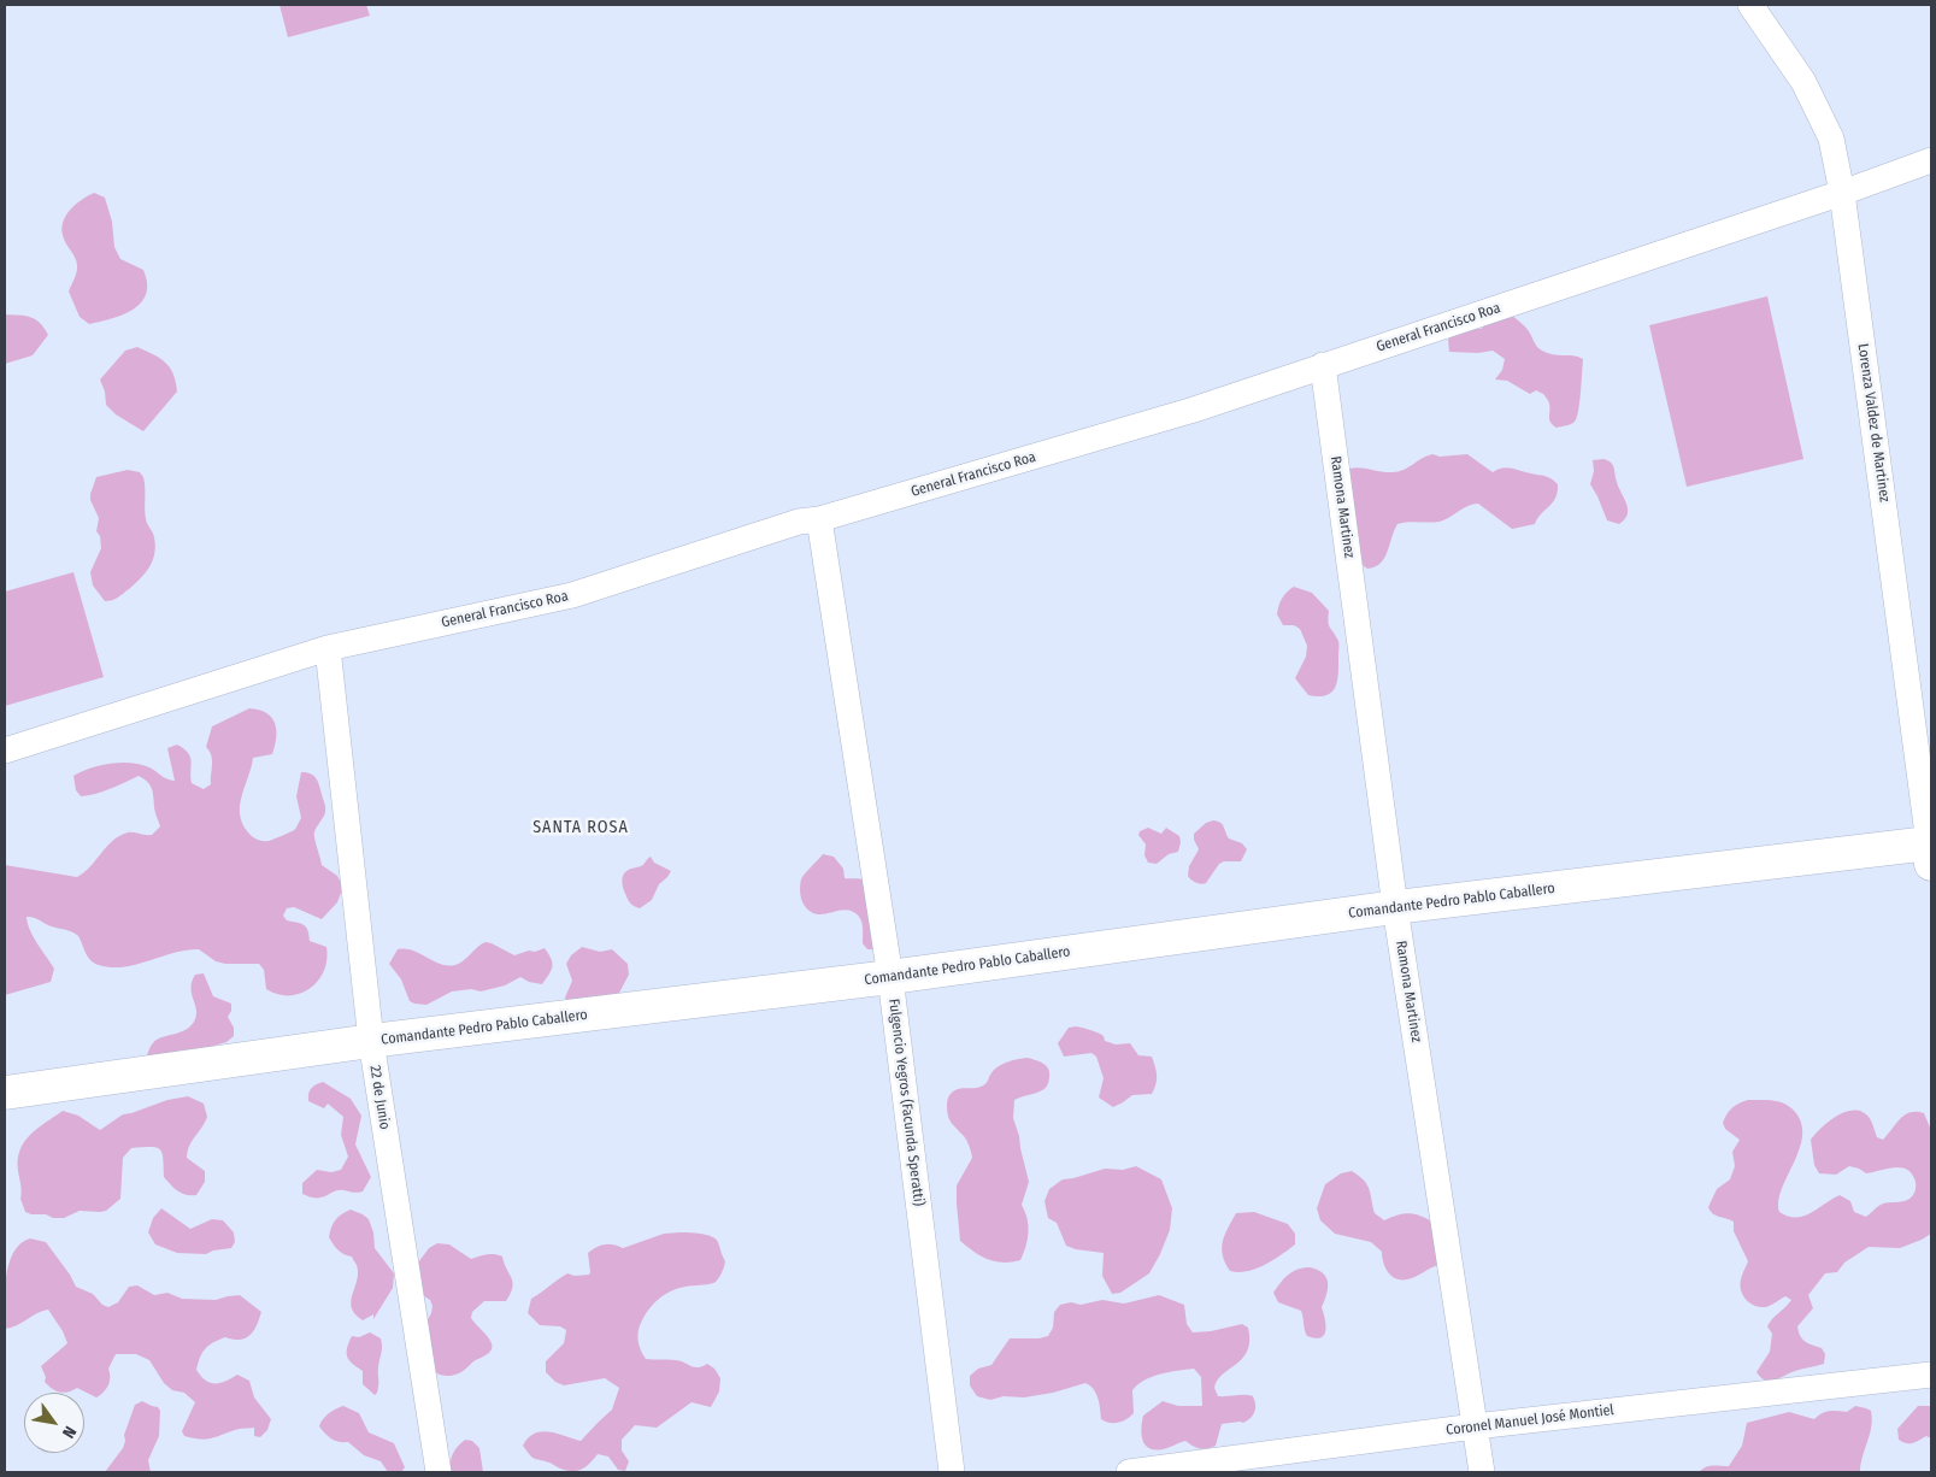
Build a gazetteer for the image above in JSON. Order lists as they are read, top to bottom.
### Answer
{
  "streets": {
    "street": [
      "General Francisco Roa",
      "Lorenza Valdez de Martinez",
      "Ramona Martinez",
      "Comandante Pedro Pablo Caballero",
      "22 de Junio",
      "Fulgencio Yegros (Facunda Speratti)",
      "Coronel Manuel José Montiel"
    ]
  },
  "crossings": [
    ["General Francisco Roa", "Lorenza Valdez de Martinez"],
    ["General Francisco Roa", "Ramona Martinez"],
    ["General Francisco Roa", "22 de Junio"],
    ["General Francisco Roa", "Fulgencio Yegros (Facunda Speratti)"],
    ["Lorenza Valdez de Martinez", "Comandante Pedro Pablo Caballero"],
    ["Ramona Martinez", "Comandante Pedro Pablo Caballero"],
    ["Ramona Martinez", "Coronel Manuel José Montiel"],
    ["Comandante Pedro Pablo Caballero", "22 de Junio"],
    ["Comandante Pedro Pablo Caballero", "Fulgencio Yegros (Facunda Speratti)"]
  ],
  "districts": ["SANTA ROSA"],
  "north": "bottom right"
}
